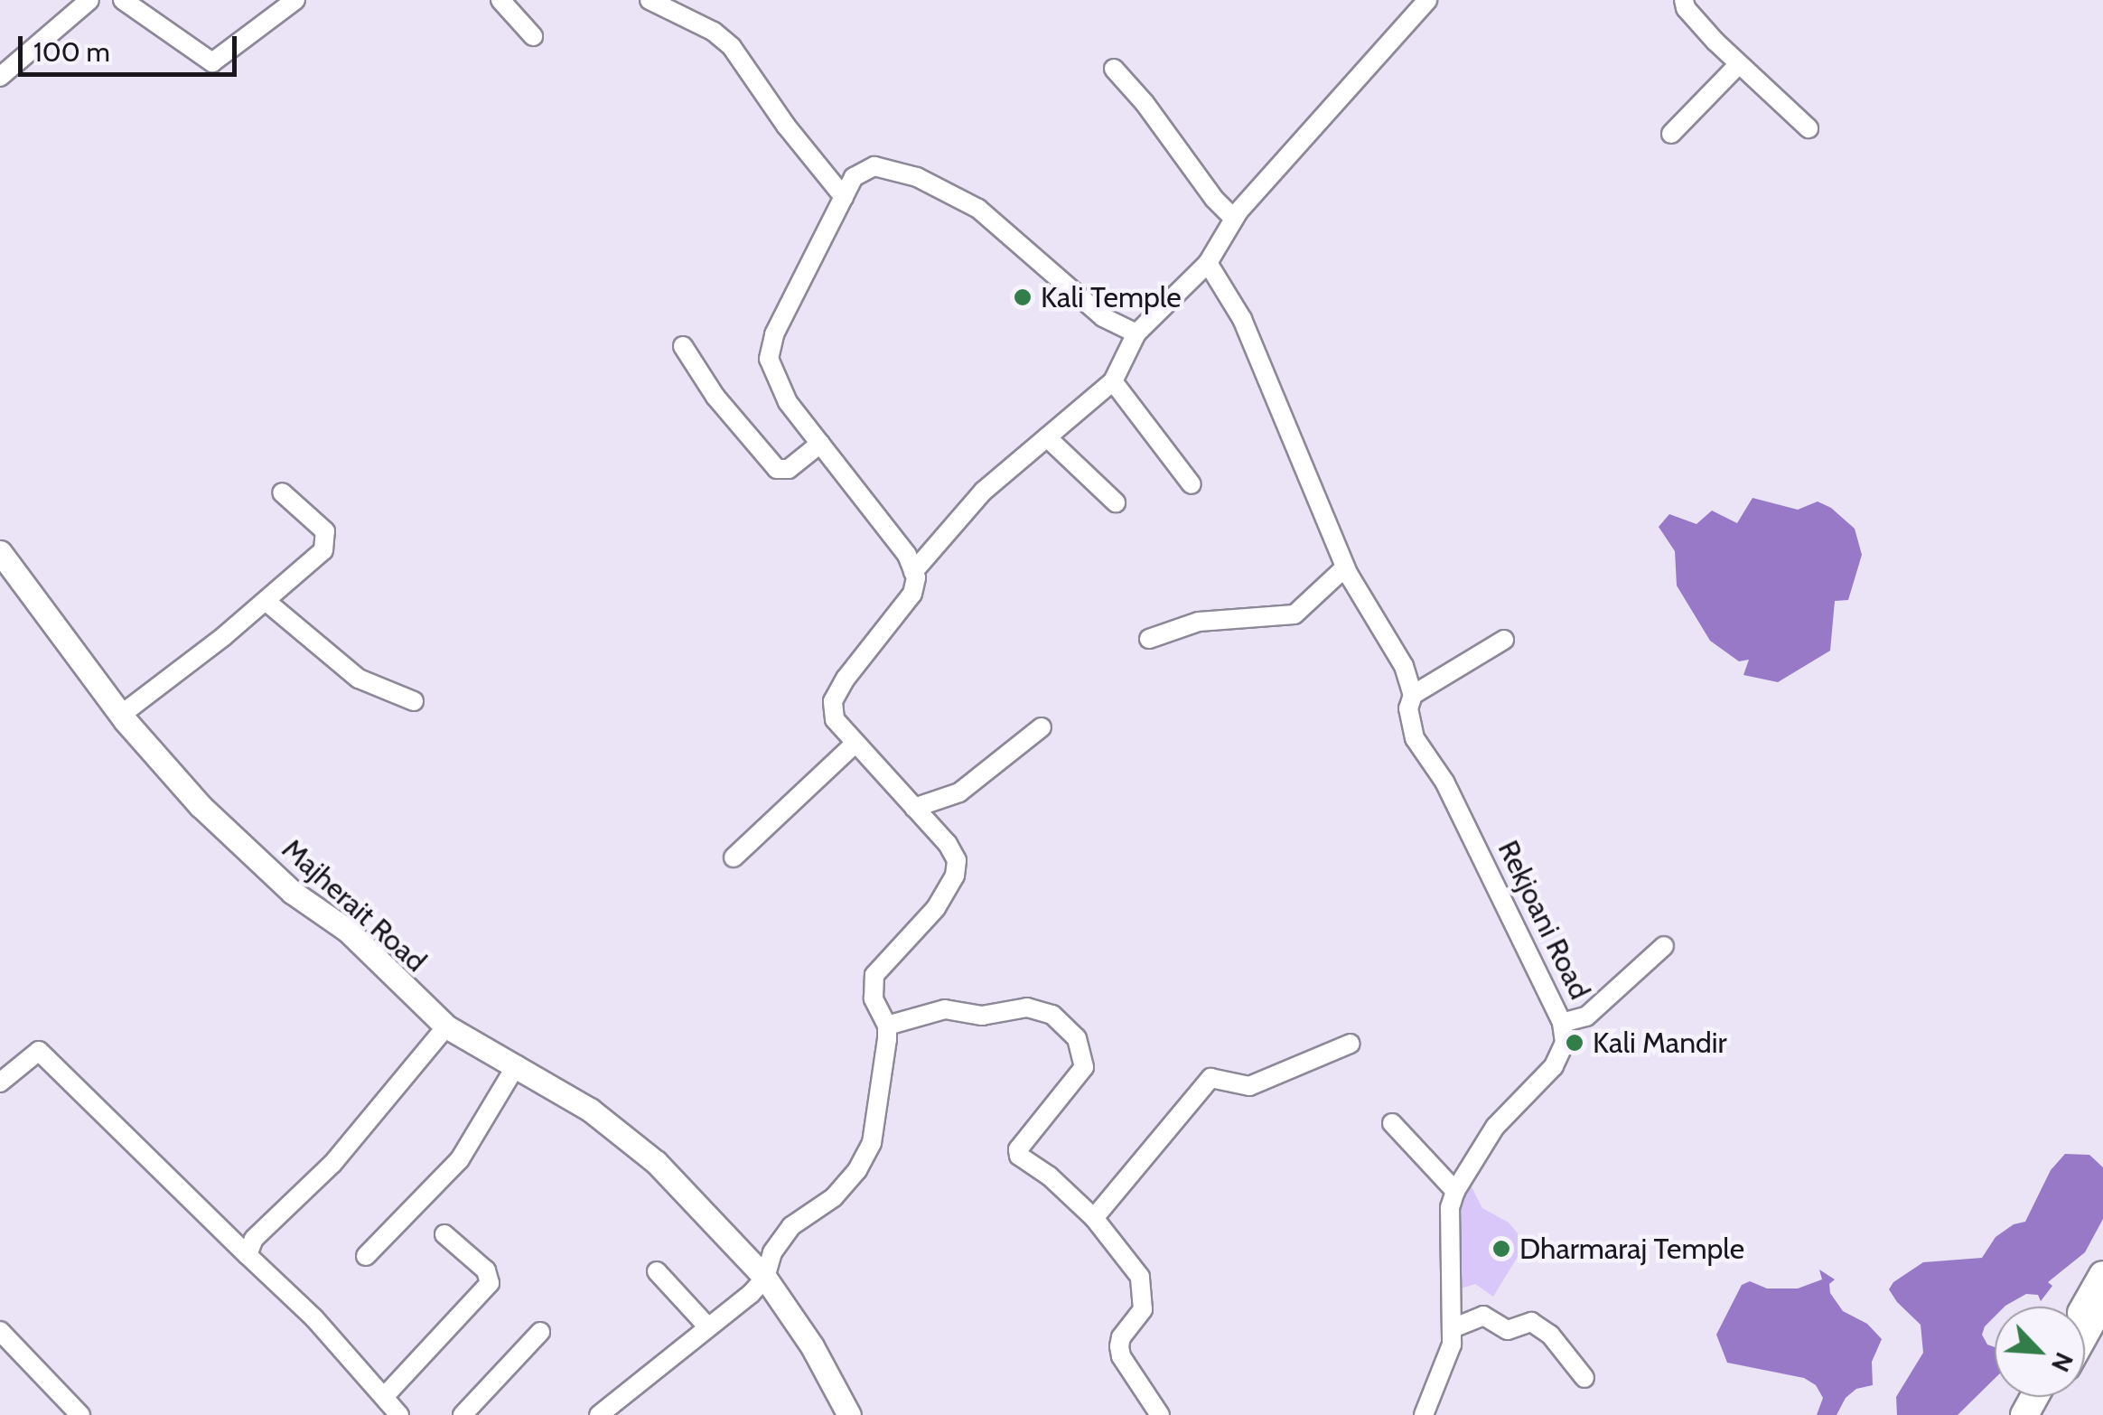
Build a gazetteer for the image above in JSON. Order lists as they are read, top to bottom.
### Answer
{
  "streets": {
    "street": ["Majherait Road", "Rekjoani Road"]
  },
  "places": ["Kali Temple", "Kali Mandir", "Dharmaraj Temple"],
  "scale_bar": "100 m",
  "north": "bottom right"
}
